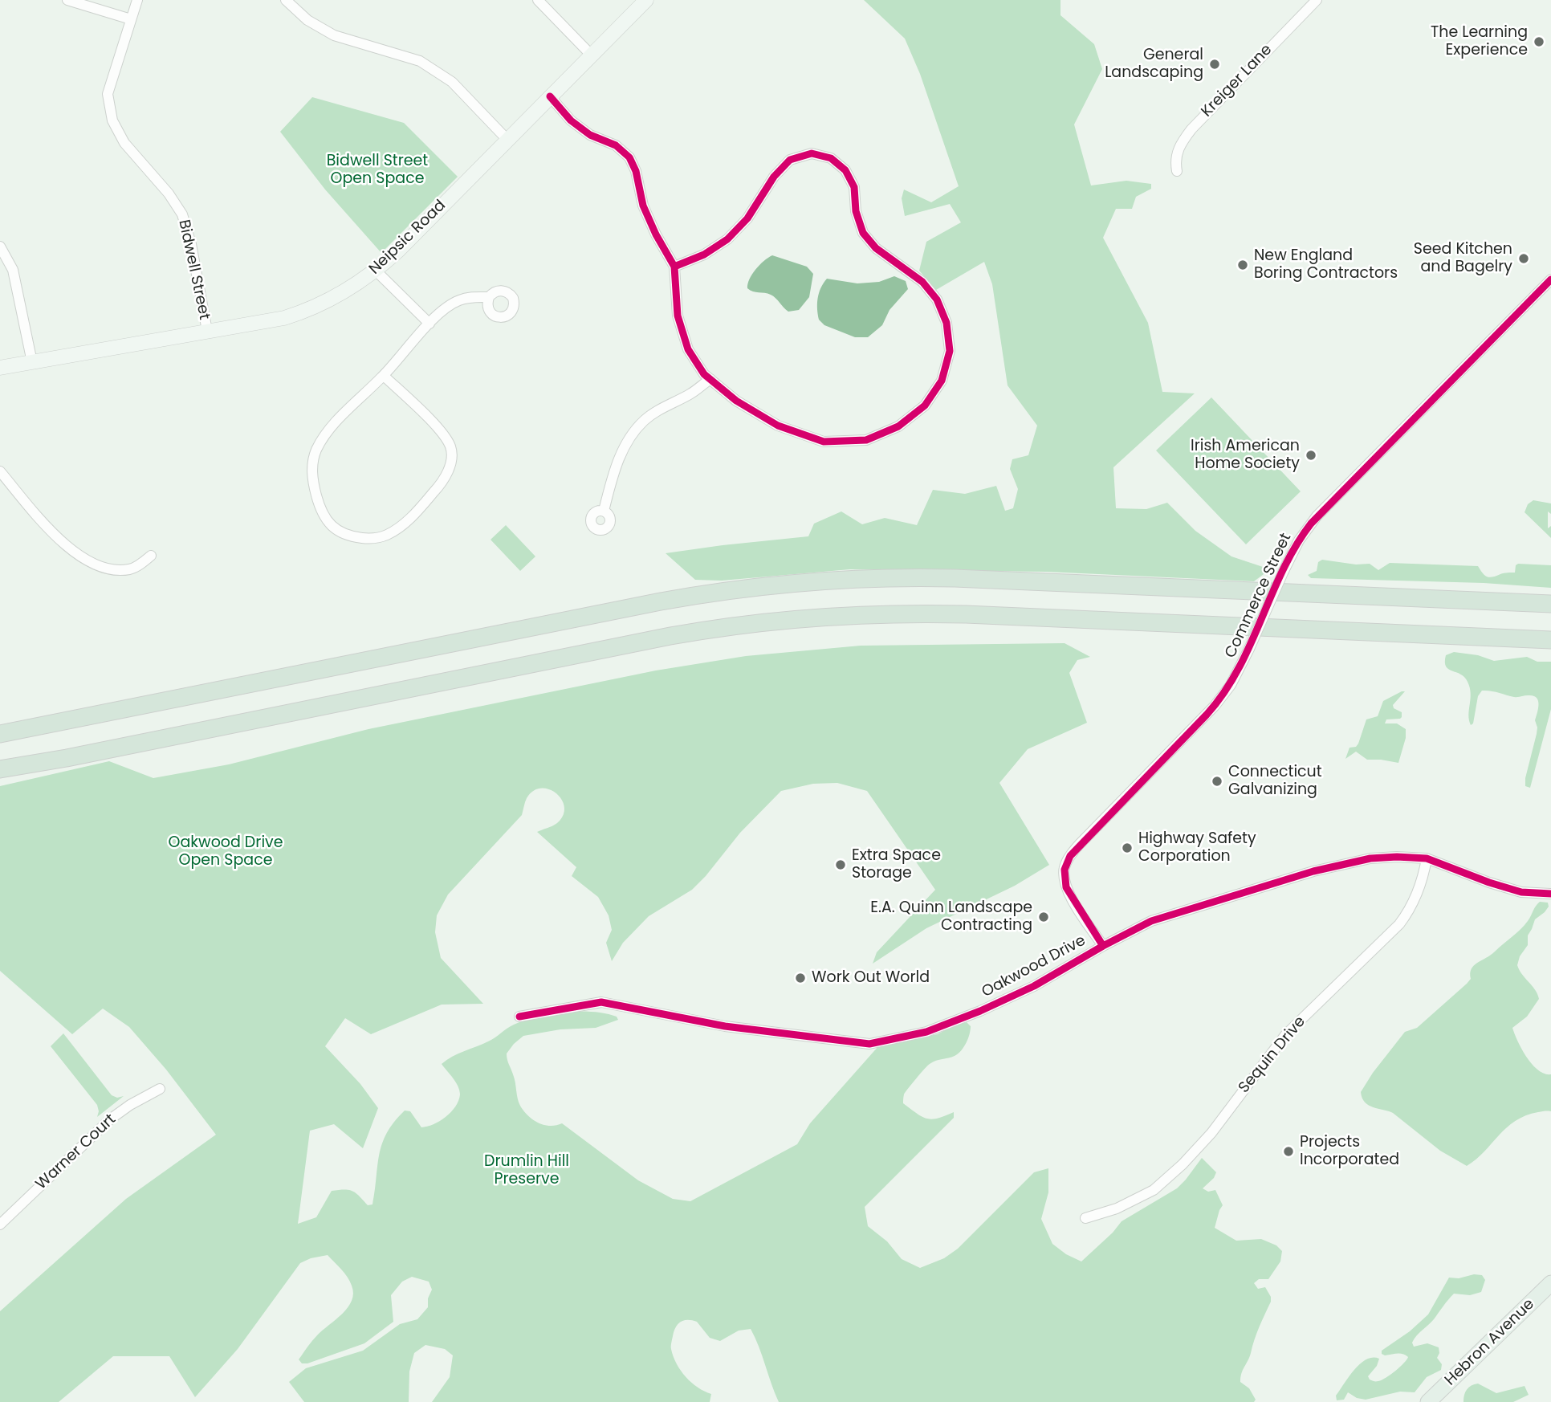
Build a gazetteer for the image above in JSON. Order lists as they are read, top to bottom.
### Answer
{
  "streets": {
    "main road": ["Hebron Avenue"],
    "street": [
      "Kreiger Lane",
      "Neipsic Road",
      "Bidwell Street",
      "Commerce Street",
      "Oakwood Drive",
      "Sequin Drive",
      "Warner Court"
    ]
  },
  "crossings": [
    ["Neipsic Road", "Bidwell Street"],
    ["Commerce Street", "Oakwood Drive"],
    ["Oakwood Drive", "Sequin Drive"]
  ],
  "parks": ["Bidwell Street Open Space", "Oakwood Drive Open Space", "Drumlin Hill Preserve"],
  "places": [
    "The Learning Experience",
    "General Landscaping",
    "Seed Kitchen and Bagelry",
    "New England Boring Contractors",
    "Irish American Home Society",
    "Connecticut Galvanizing",
    "Highway Safety Corporation",
    "Extra Space Storage",
    "E.A. Quinn Landscape Contracting",
    "Work Out World",
    "Projects Incorporated"
  ]
}
